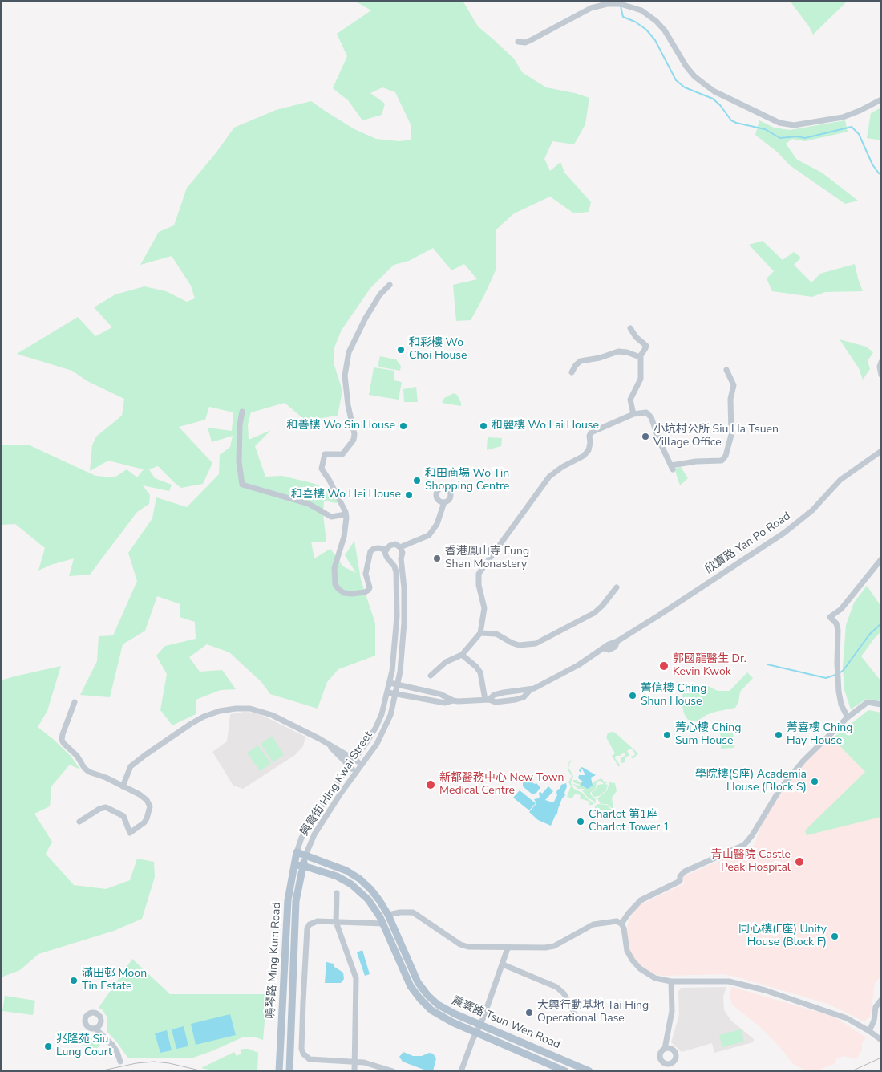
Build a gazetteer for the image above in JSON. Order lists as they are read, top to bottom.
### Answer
{
  "streets": {
    "main road": ["鳴琴路 Ming Kum Road", "震寰路 Tsun Wen Road"],
    "street": ["欣寶路 Yan Po Road", "興貴街 Hing Kwai Street"]
  },
  "crossings": [
    ["欣寶路 Yan Po Road", "興貴街 Hing Kwai Street"],
    ["興貴街 Hing Kwai Street", "鳴琴路 Ming Kum Road"],
    ["興貴街 Hing Kwai Street", "震寰路 Tsun Wen Road"],
    ["鳴琴路 Ming Kum Road", "震寰路 Tsun Wen Road"]
  ],
  "places": [
    "和彩樓 Wo Choi House",
    "和善樓 Wo Sin House",
    "和麗樓 Wo Lai House",
    "小坑村公所 Siu Ha Tsuen Village Office",
    "和田商場 Wo Tin Shopping Centre",
    "和喜樓 Wo Hei House",
    "香港鳳山寺 Fung Shan Monastery",
    "郭國龍醫生 Dr. Kevin Kwok",
    "菁信樓 Ching Shun House",
    "菁心樓 Ching Sum House",
    "菁喜樓 Ching Hay House",
    "學院樓(S座) Academia House (Block S)",
    "新都醫務中心 New Town Medical Centre",
    "Charlot 第1座 Charlot Tower 1",
    "青山醫院 Castle Peak Hospital",
    "同心樓(F座) Unity House (Block F)",
    "滿田邨 Moon Tin Estate",
    "大興行動基地 Tai Hing Operational Base",
    "兆隆苑 Siu Lung Court"
  ]
}
